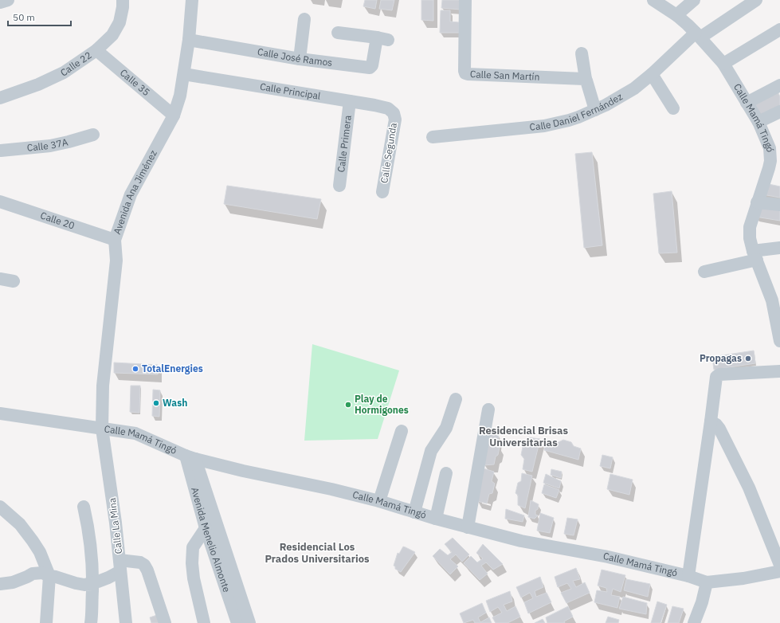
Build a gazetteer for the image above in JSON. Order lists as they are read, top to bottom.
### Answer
{
  "streets": {
    "street": [
      "Calle José Ramos",
      "Calle 22",
      "Calle San Martín",
      "Calle 35",
      "Calle Principal",
      "Calle Daniel Fernández",
      "Calle Mamá Tingó",
      "Calle Primera",
      "Calle 37A",
      "Calle Segunda",
      "Avenida Ana Jiménez",
      "Calle 20",
      "Calle La Mina",
      "Avenida Menelio Almonte"
    ]
  },
  "crossings": [
    ["Calle José Ramos", "Avenida Ana Jiménez"],
    ["Calle 22", "Calle 35"],
    ["Calle 35", "Avenida Ana Jiménez"],
    ["Calle Principal", "Calle Primera"],
    ["Calle Principal", "Calle Segunda"],
    ["Calle Principal", "Avenida Ana Jiménez"],
    ["Calle Daniel Fernández", "Calle Mamá Tingó"],
    ["Calle Mamá Tingó", "Avenida Ana Jiménez"],
    ["Calle Mamá Tingó", "Calle La Mina"],
    ["Calle Mamá Tingó", "Avenida Menelio Almonte"],
    ["Avenida Ana Jiménez", "Calle 20"],
    ["Avenida Ana Jiménez", "Calle La Mina"]
  ],
  "districts": ["Residencial Brisas Universitarias", "Residencial Los Prados Universitarios"],
  "places": [
    "Propagas",
    "TotalEnergies",
    "Wash",
    "Play de Hormigones"
  ],
  "scale_bar": "50 m"
}
